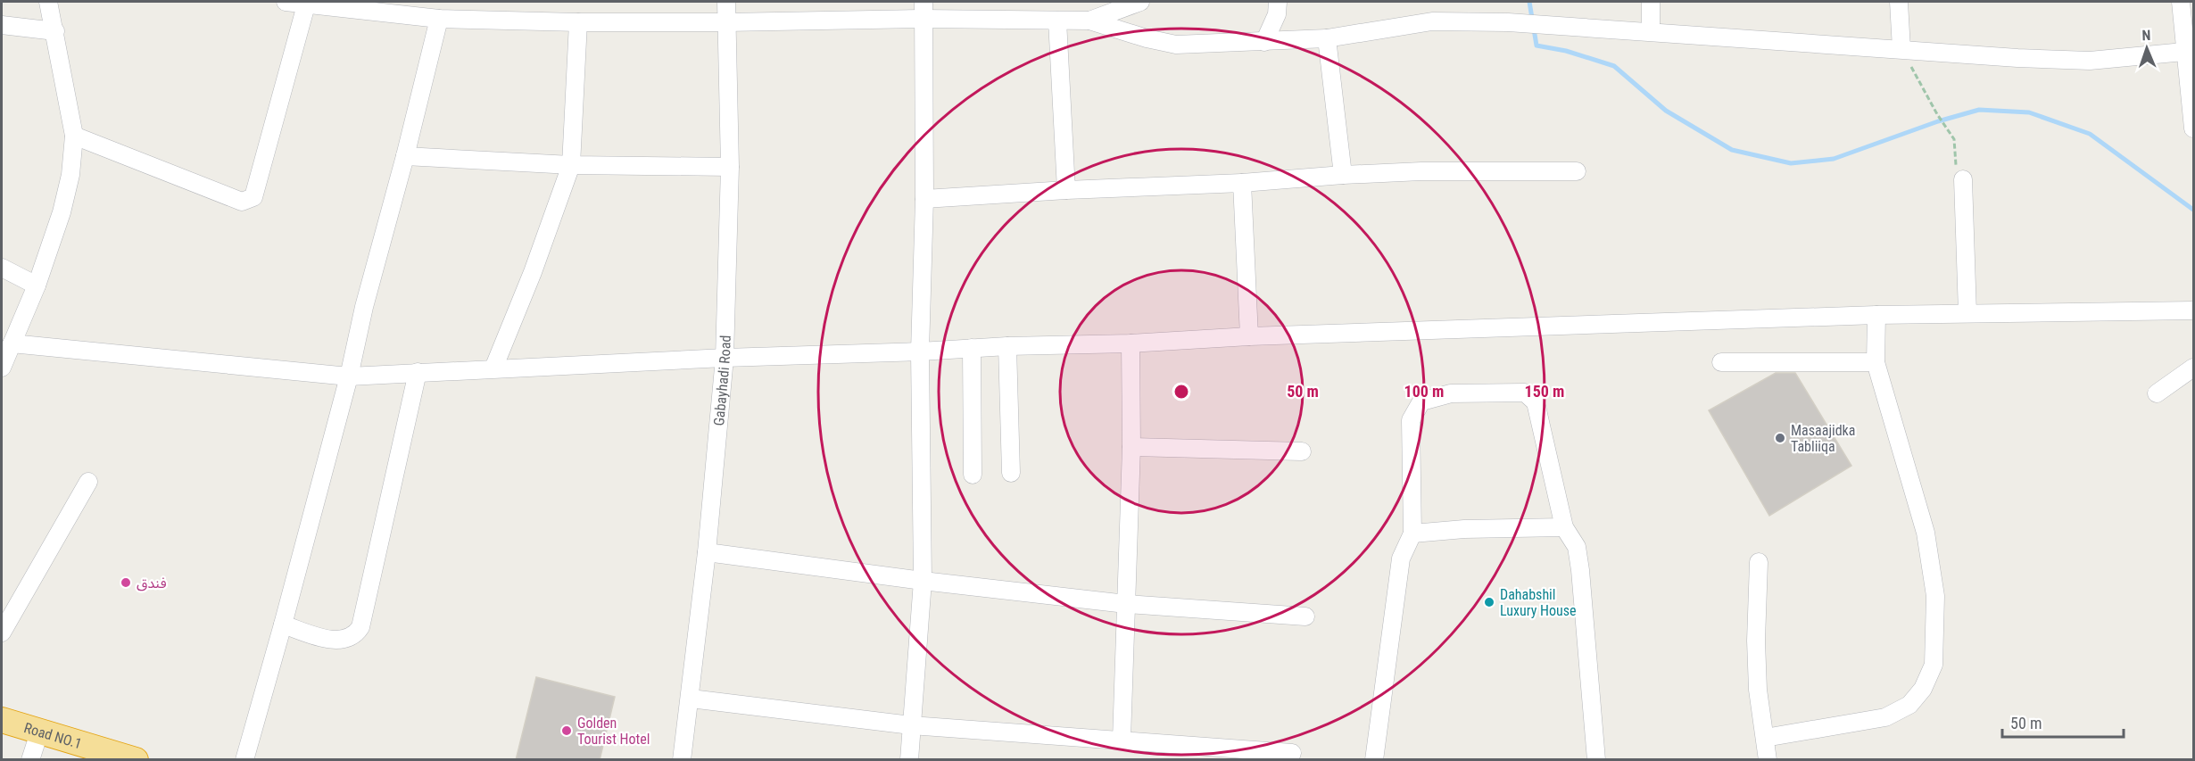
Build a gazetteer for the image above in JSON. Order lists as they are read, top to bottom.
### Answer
{
  "streets": {
    "highway": ["Road NO.1"],
    "street": ["Gabayhadi Road"]
  },
  "places": [
    "Masaajidka Tabliiqa",
    "فندق",
    "Dahabshil Luxury House",
    "Golden Tourist Hotel"
  ],
  "scale_bar": "50 m",
  "north": "top",
  "rings": ["50 m", "100 m", "150 m"]
}
